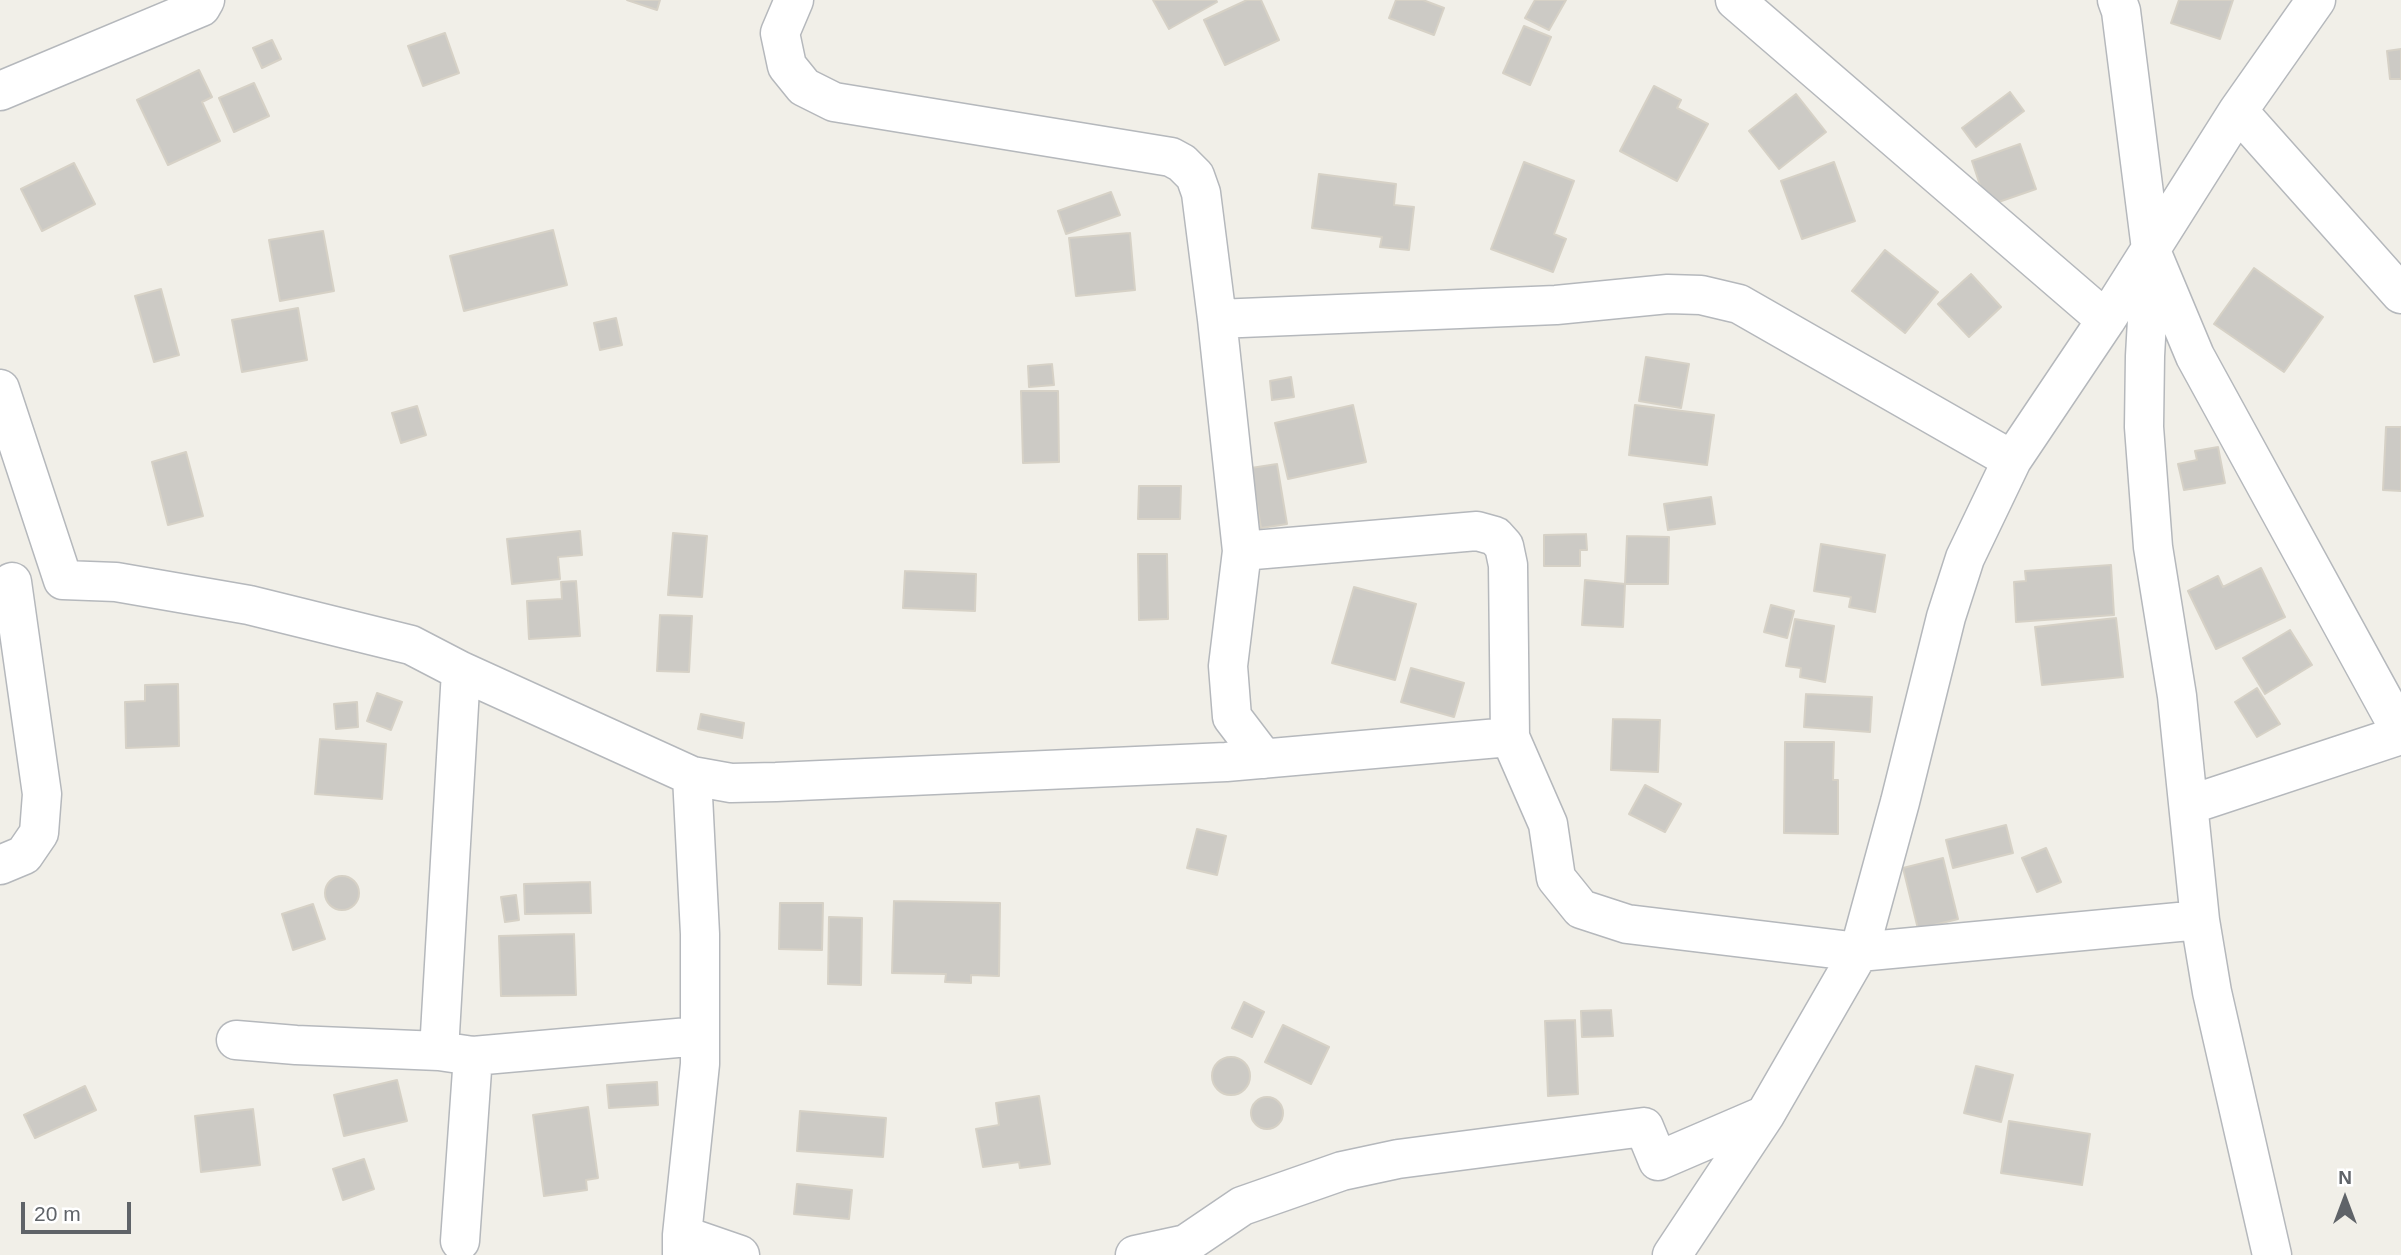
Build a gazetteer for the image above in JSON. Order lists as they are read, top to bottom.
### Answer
{
  "scale_bar": "20 m",
  "north": "top"
}
